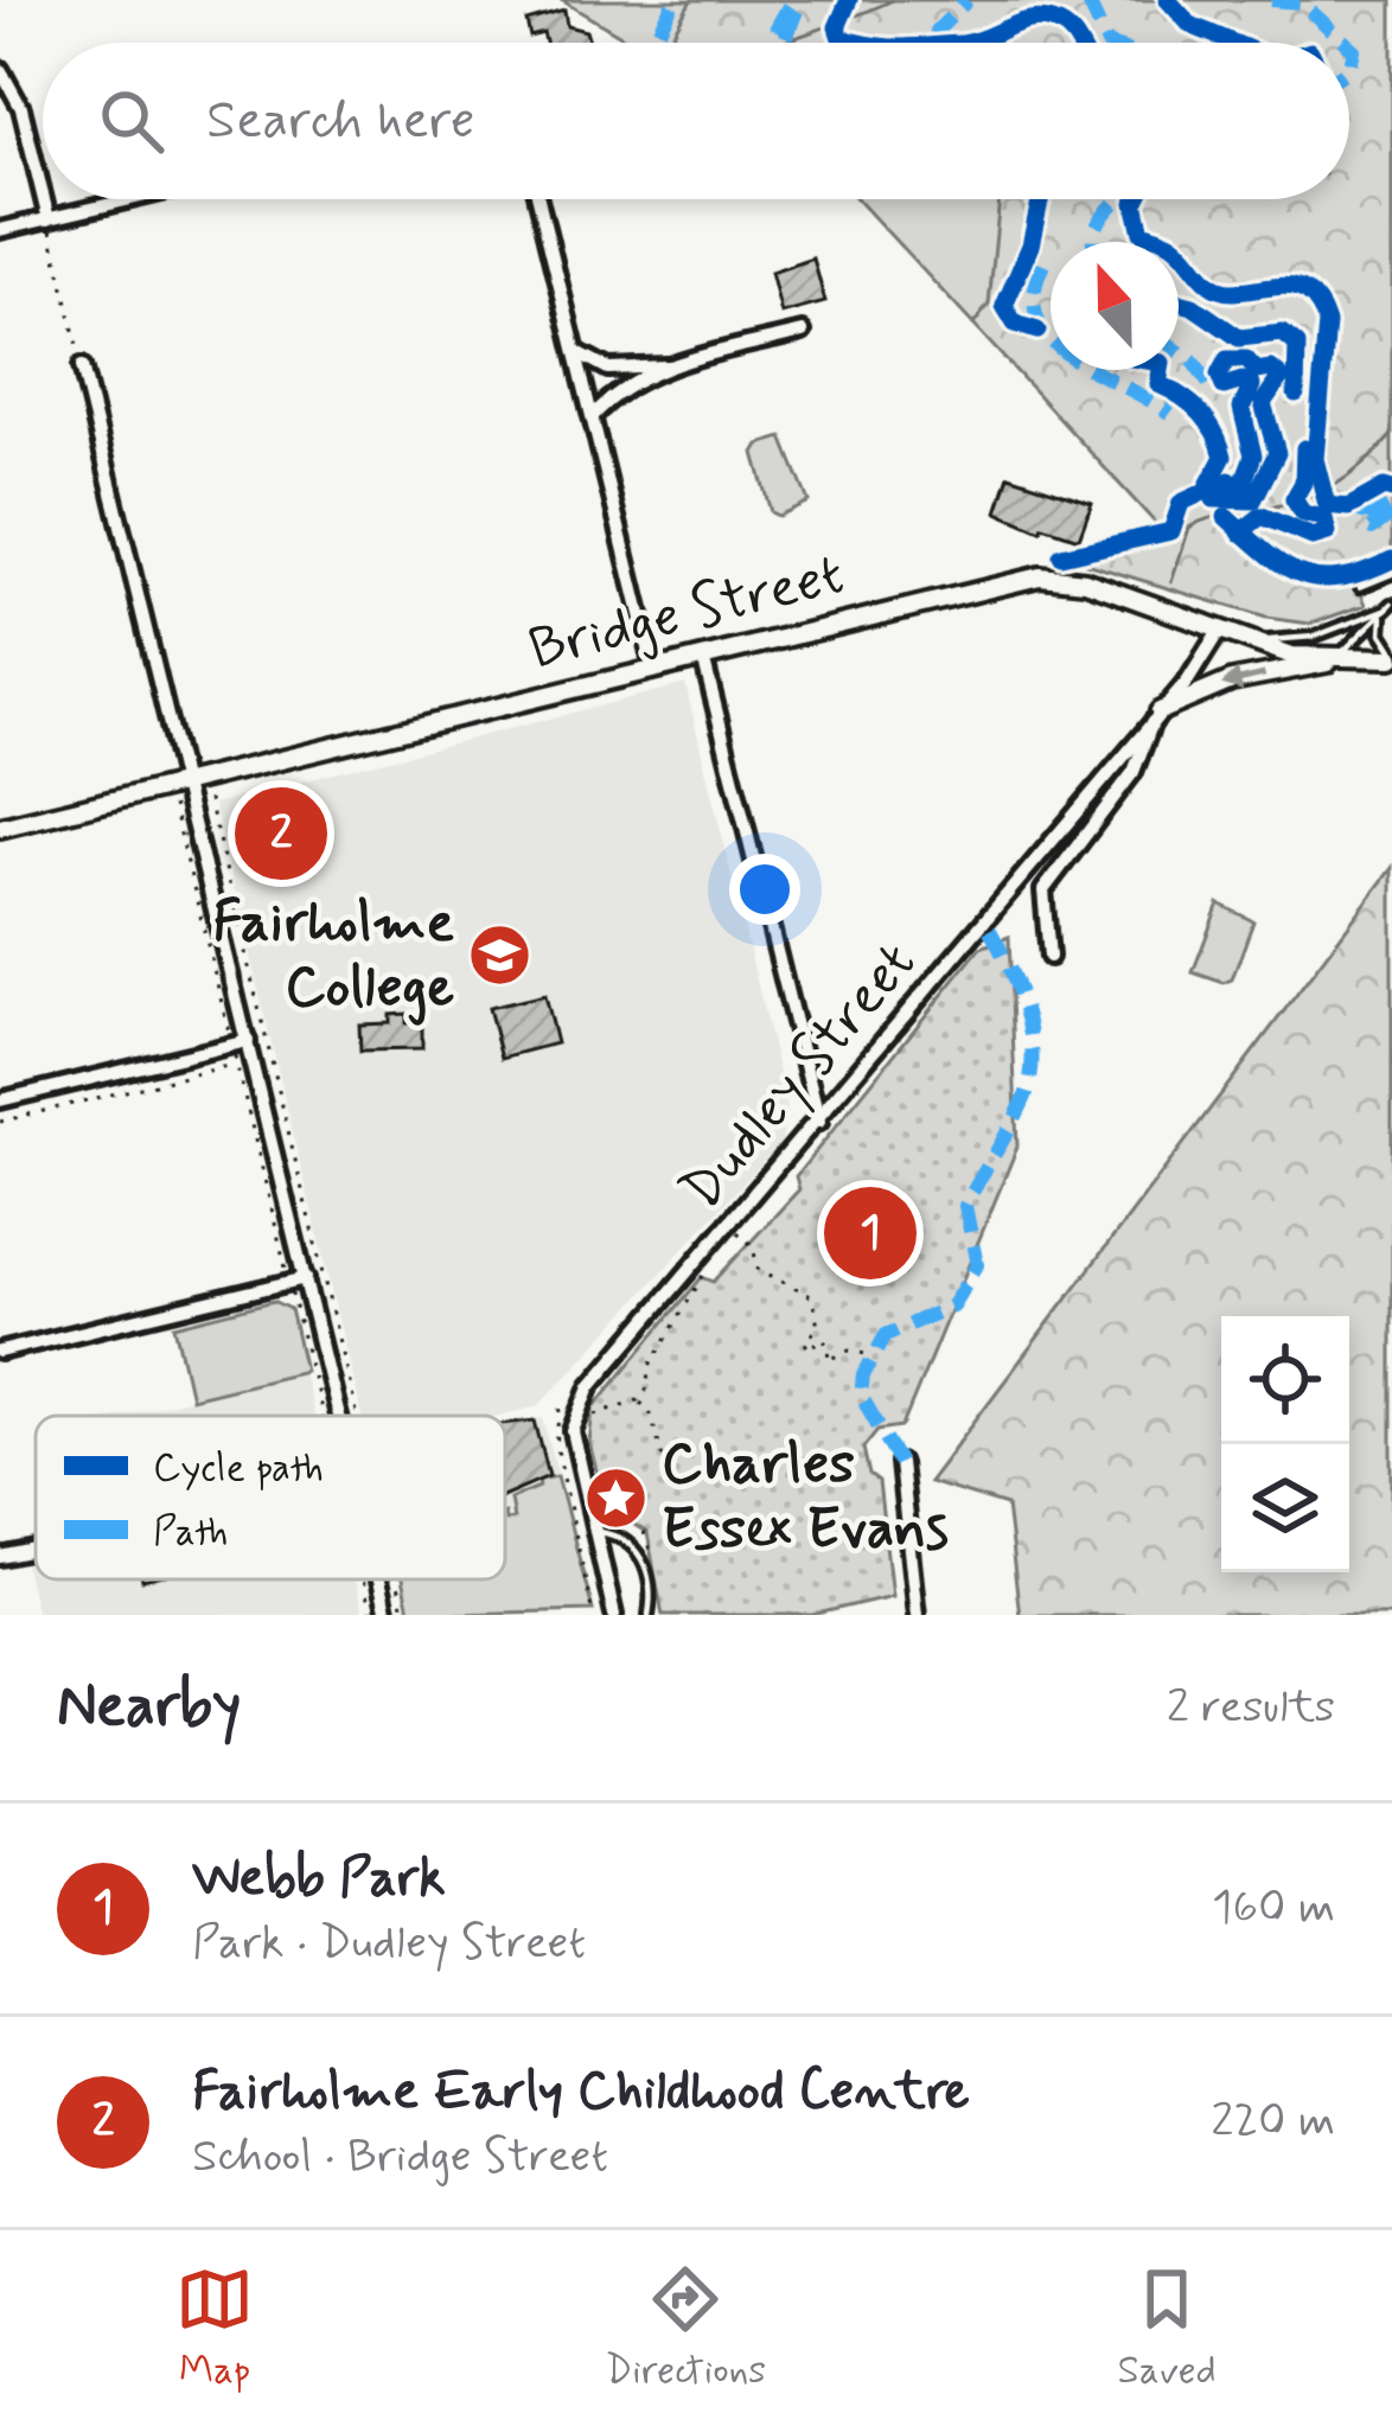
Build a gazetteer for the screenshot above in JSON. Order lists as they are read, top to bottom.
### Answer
{
  "streets": {
    "street": ["Bridge Street", "Dudley Street"]
  },
  "crossings": [
    ["Bridge Street", "Dudley Street"]
  ],
  "places": {
    "school or university": ["Fairholme College"],
    "place": ["Charles Essex Evans"]
  },
  "legend": ["Cycle path", "Path"],
  "north": "top",
  "page": {
    "search": "Search here",
    "pins": ["2", "1"],
    "heading": ["Nearby", "2 results"],
    "list": [
      {
        "mark": "1",
        "name": "Webb Park",
        "note": "Park · Dudley Street",
        "value": "160 m"
      },
      {
        "mark": "2",
        "name": "Fairholme Early Childhood Centre",
        "note": "School · Bridge Street",
        "value": "220 m"
      }
    ],
    "nav": ["Map", "Directions", "Saved"]
  }
}
